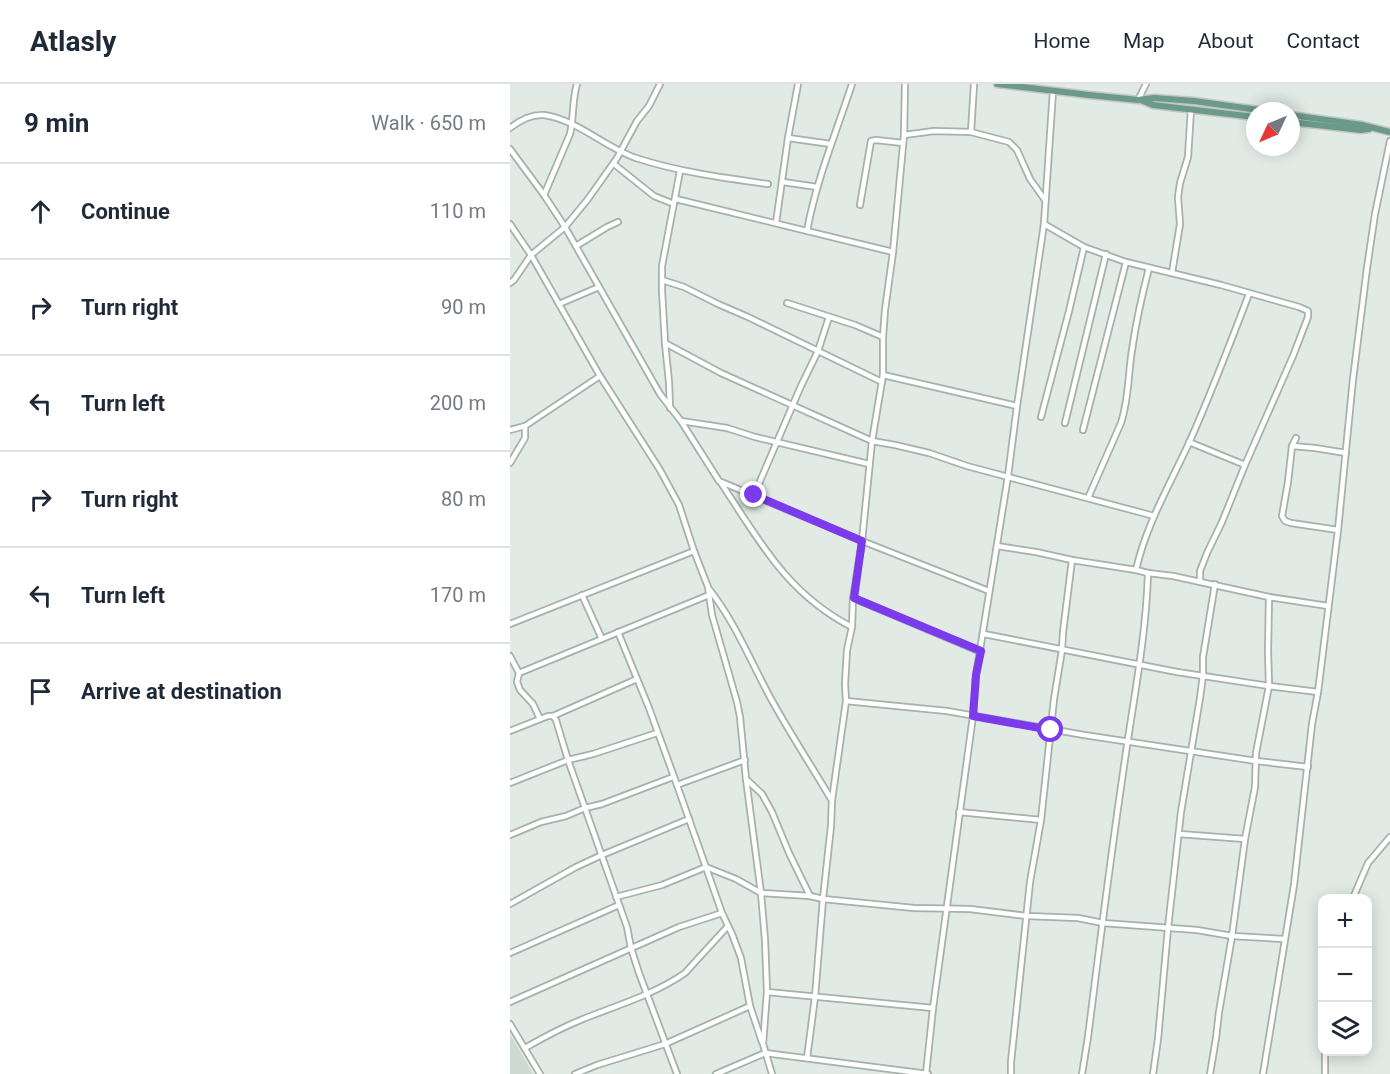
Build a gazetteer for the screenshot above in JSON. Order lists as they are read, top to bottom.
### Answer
{
  "north": "bottom left",
  "page": {
    "header": "Atlasly",
    "nav": [
      "Home",
      "Map",
      "About",
      "Contact"
    ],
    "heading": ["9 min", "Walk · 650 m"],
    "list": [
      ["Continue", "110 m"],
      ["Turn right", "90 m"],
      ["Turn left", "200 m"],
      ["Turn right", "80 m"],
      ["Turn left", "170 m"],
      "Arrive at destination"
    ],
    "map_buttons": ["+", "−"]
  }
}
